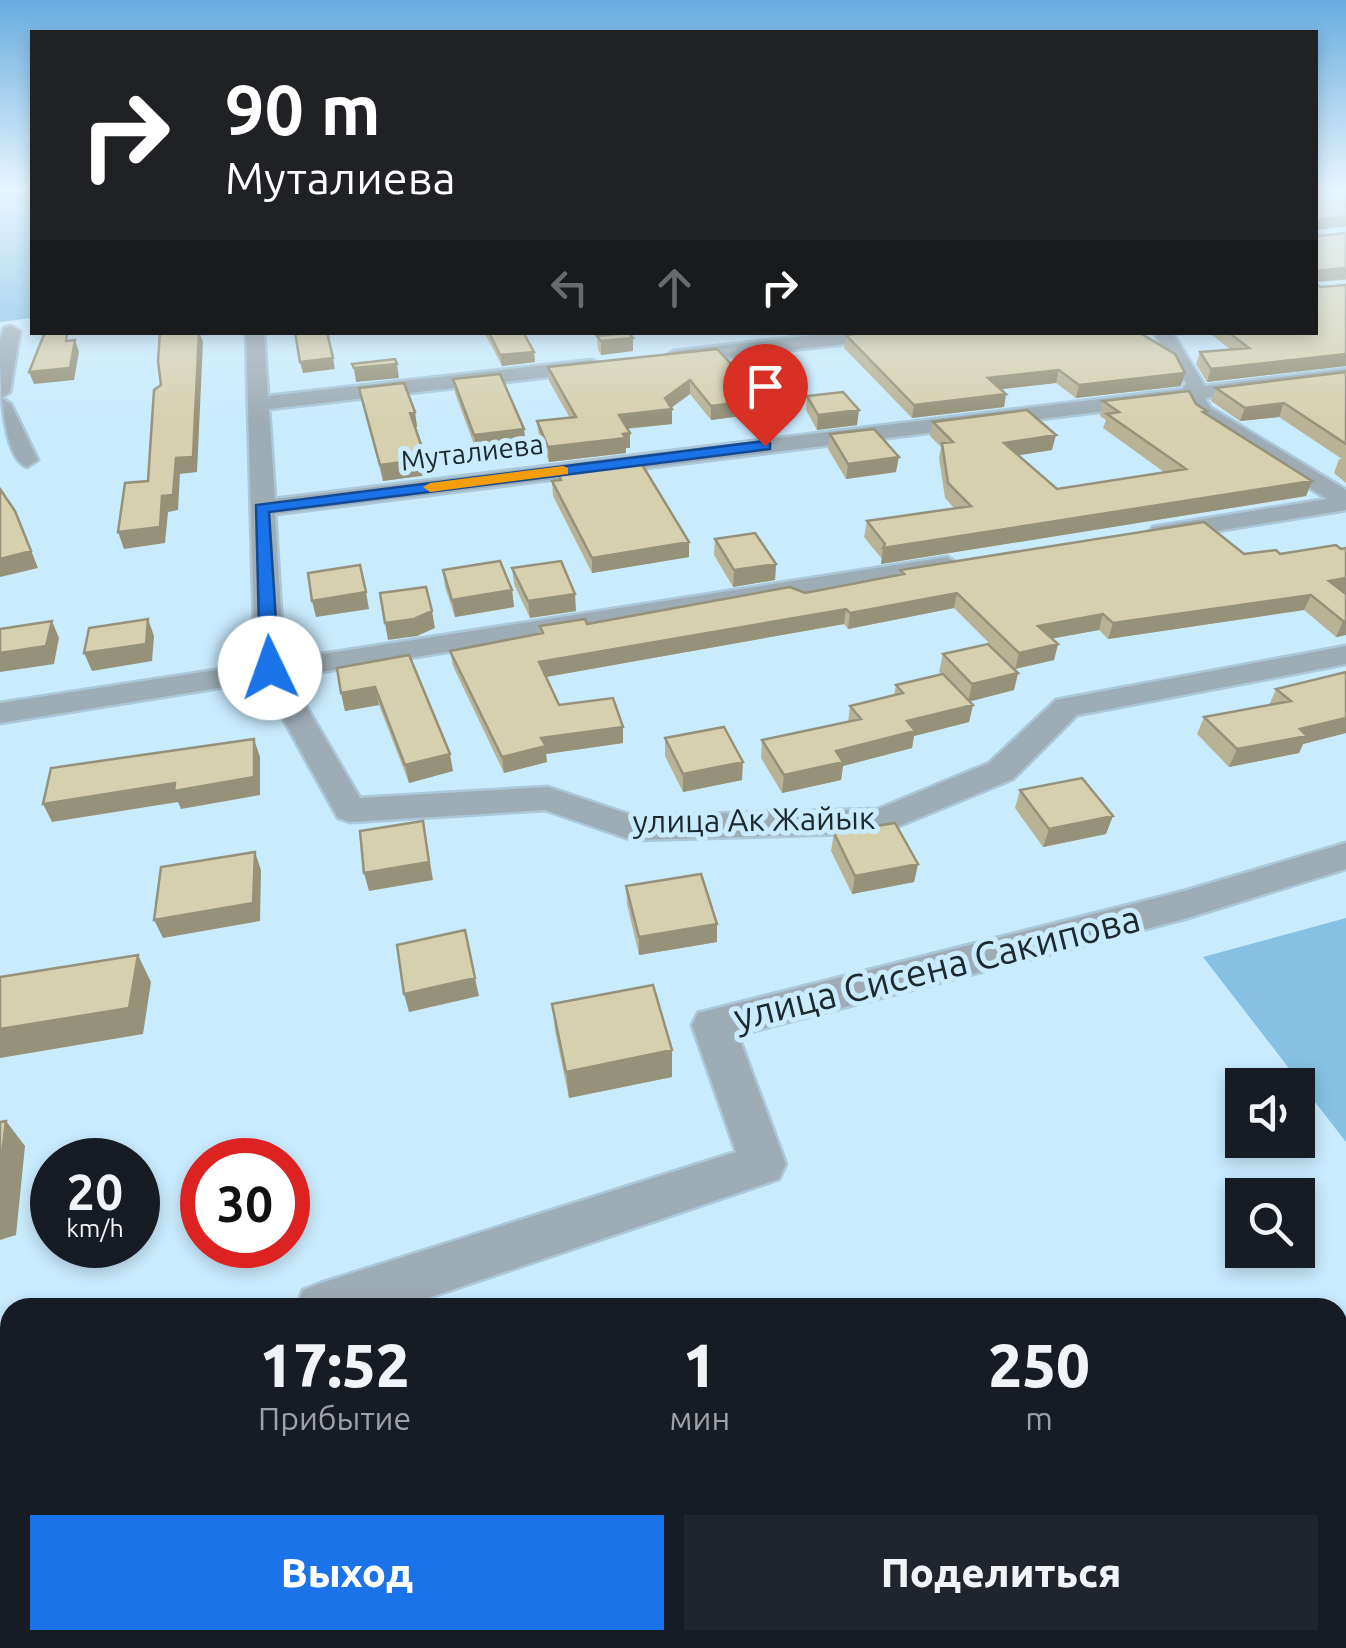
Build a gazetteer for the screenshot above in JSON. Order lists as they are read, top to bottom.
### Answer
{
  "streets": {
    "street": ["Муталиева", "улица Ак Жайык", "улица Сисена Сакипова"]
  },
  "page": {
    "turn": ["90 m", "Муталиева"],
    "speed": "20 km/h",
    "limit": "30",
    "eta": [
      "17:52",
      "Прибытие",
      "1",
      "мин",
      "250",
      "m"
    ],
    "buttons": ["Выход", "Поделиться"]
  }
}
